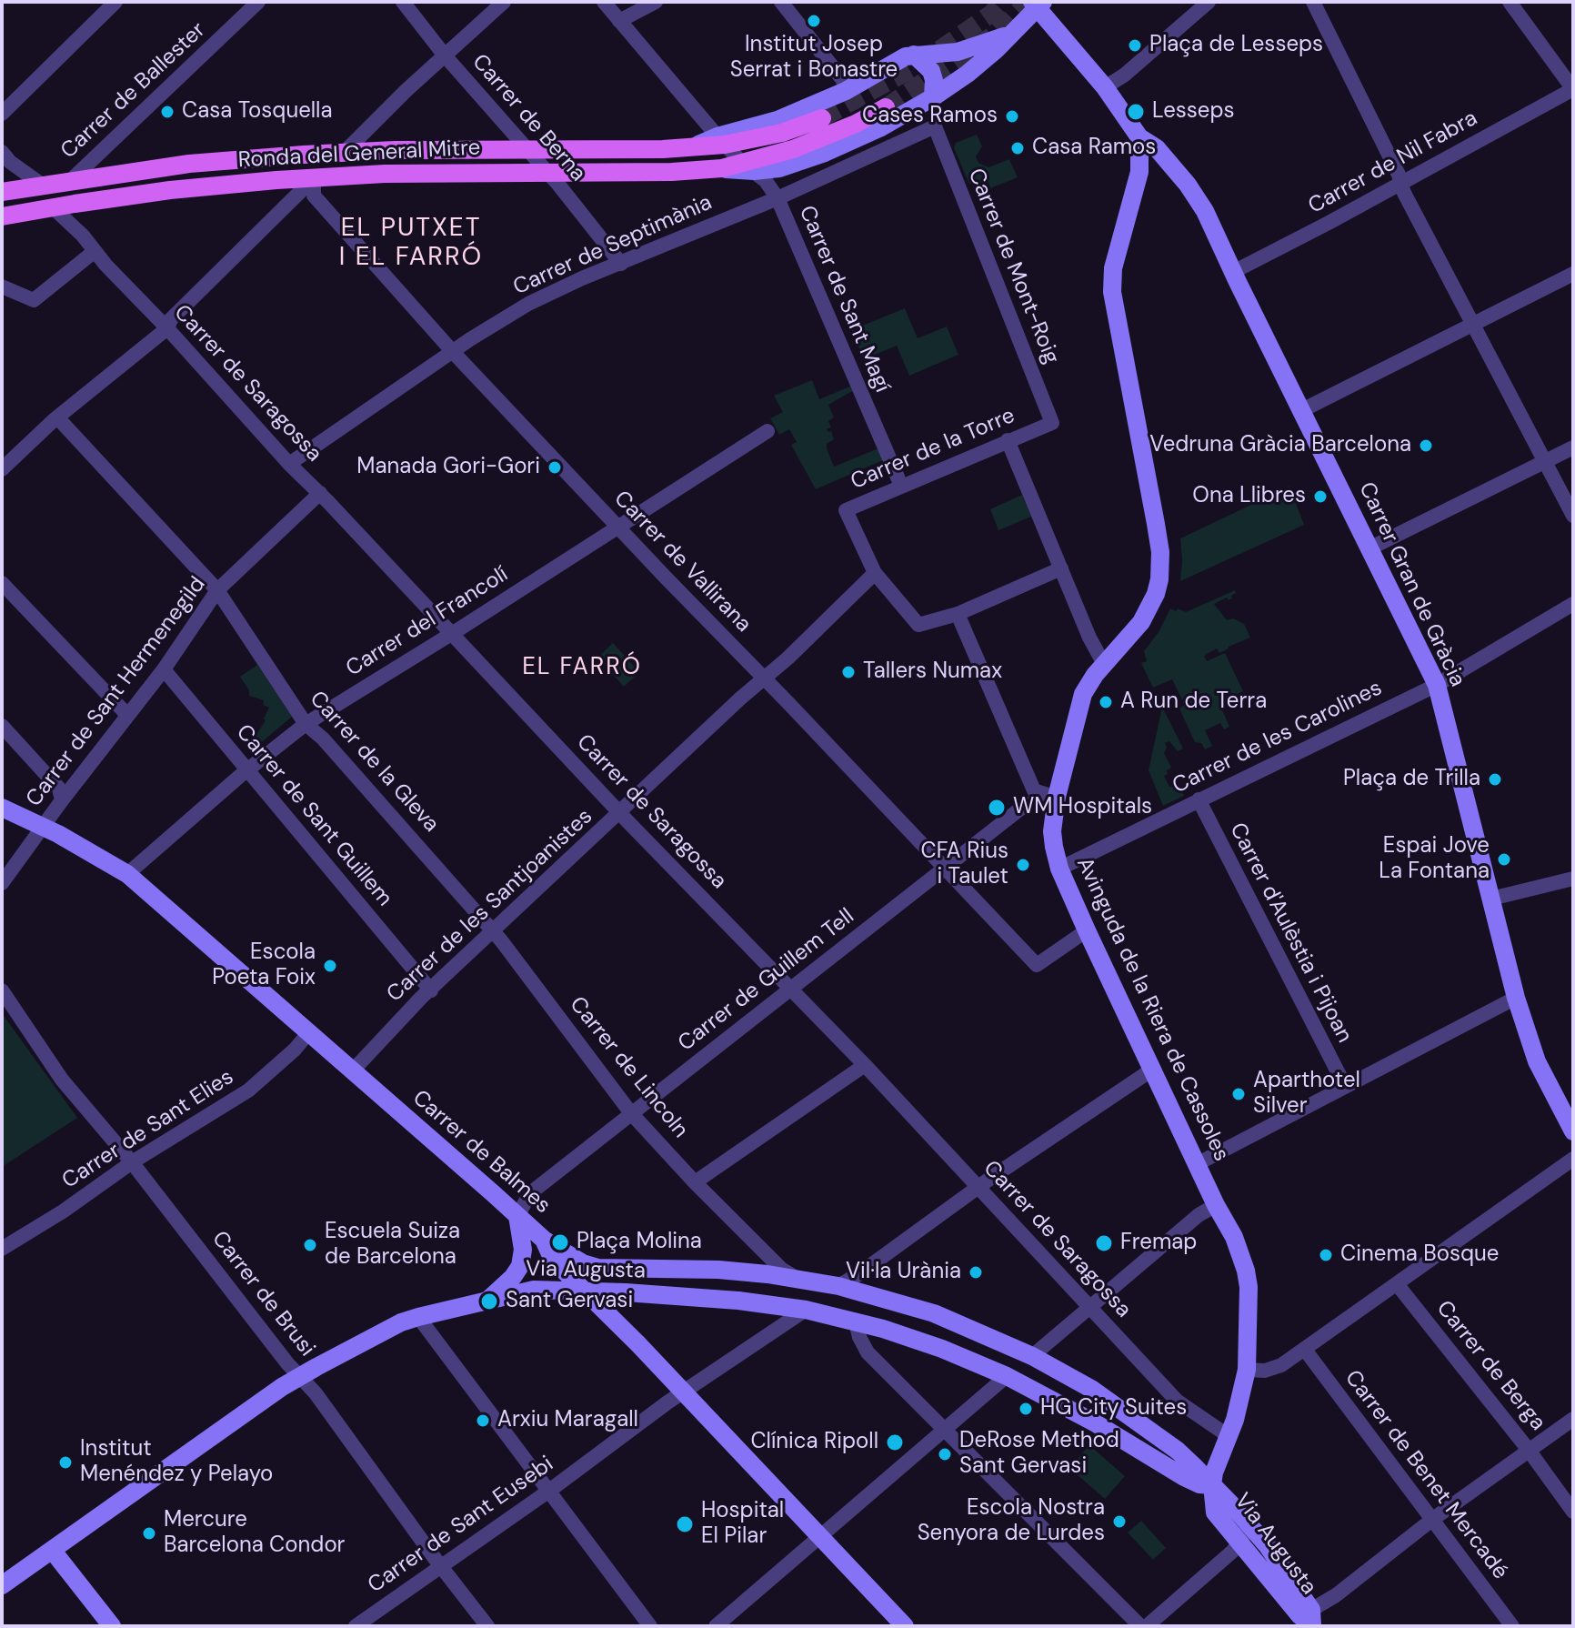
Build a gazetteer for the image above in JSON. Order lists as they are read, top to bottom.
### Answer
{
  "streets": {
    "main road": [
      "Ronda del General Mitre",
      "Carrer Gran de Gràcia",
      "Avinguda de la Riera de Cassoles",
      "Carrer de Balmes",
      "Via Augusta"
    ],
    "street": [
      "Carrer de Ballester",
      "Carrer de Berna",
      "Carrer de Nil Fabra",
      "Carrer de Septimània",
      "Carrer de Mont-Roig",
      "Carrer de Sant Magí",
      "Carrer de Saragossa",
      "Carrer de la Torre",
      "Carrer de Vallirana",
      "Carrer del Francolí",
      "Carrer de Sant Hermenegild",
      "Carrer de les Carolines",
      "Carrer de la Gleva",
      "Carrer de Sant Guillem",
      "Carrer de les Santjoanistes",
      "Carrer d'Aulèstia i Pijoan",
      "Carrer de Guillem Tell",
      "Carrer de Lincoln",
      "Carrer de Sant Elies",
      "Carrer de Brusi",
      "Carrer de Berga",
      "Carrer de Benet Mercadé",
      "Carrer de Sant Eusebi"
    ]
  },
  "crossings": [
    ["Carrer de Ballester", "Ronda del General Mitre"],
    ["Carrer de Berna", "Ronda del General Mitre"],
    ["Carrer de Berna", "Carrer de Septimània"],
    ["Ronda del General Mitre", "Carrer de Sant Magí"],
    ["Ronda del General Mitre", "Carrer de Saragossa"],
    ["Ronda del General Mitre", "Carrer de Vallirana"],
    ["Carrer de Nil Fabra", "Carrer Gran de Gràcia"],
    ["Carrer de Septimània", "Carrer de Mont-Roig"],
    ["Carrer de Septimània", "Carrer de Sant Magí"],
    ["Carrer de Septimània", "Carrer de Saragossa"],
    ["Carrer de Septimània", "Carrer de Vallirana"],
    ["Carrer de Mont-Roig", "Carrer de Sant Magí"],
    ["Carrer de Mont-Roig", "Carrer de la Torre"],
    ["Carrer de Sant Magí", "Carrer de la Torre"],
    ["Carrer de Saragossa", "Carrer del Francolí"],
    ["Carrer de Saragossa", "Carrer de Sant Hermenegild"],
    ["Carrer de Saragossa", "Carrer de les Santjoanistes"],
    ["Carrer de Saragossa", "Carrer de Guillem Tell"],
    ["Carrer de Saragossa", "Avinguda de la Riera de Cassoles"],
    ["Carrer de la Torre", "Carrer de les Santjoanistes"],
    ["Carrer de Vallirana", "Carrer del Francolí"],
    ["Carrer de Vallirana", "Carrer de les Santjoanistes"],
    ["Carrer de Vallirana", "Carrer de Guillem Tell"],
    ["Carrer de Vallirana", "Avinguda de la Riera de Cassoles"],
    ["Carrer Gran de Gràcia", "Carrer de les Carolines"],
    ["Carrer Gran de Gràcia", "Avinguda de la Riera de Cassoles"],
    ["Carrer del Francolí", "Carrer de la Gleva"],
    ["Carrer del Francolí", "Carrer de Sant Guillem"],
    ["Carrer del Francolí", "Carrer de Balmes"],
    ["Carrer de Sant Hermenegild", "Carrer de la Gleva"],
    ["Carrer de Sant Hermenegild", "Carrer de Sant Guillem"],
    ["Carrer de Sant Hermenegild", "Carrer de Balmes"],
    ["Carrer de les Carolines", "Carrer d'Aulèstia i Pijoan"],
    ["Carrer de les Carolines", "Avinguda de la Riera de Cassoles"],
    ["Carrer de la Gleva", "Carrer de les Santjoanistes"],
    ["Carrer de la Gleva", "Carrer de Lincoln"],
    ["Carrer de Sant Guillem", "Carrer de les Santjoanistes"],
    ["Carrer de les Santjoanistes", "Carrer de Lincoln"],
    ["Carrer de les Santjoanistes", "Carrer de Balmes"],
    ["Carrer de Guillem Tell", "Avinguda de la Riera de Cassoles"],
    ["Carrer de Guillem Tell", "Carrer de Lincoln"],
    ["Carrer de Guillem Tell", "Carrer de Balmes"],
    ["Avinguda de la Riera de Cassoles", "Via Augusta"],
    ["Carrer de Lincoln", "Via Augusta"],
    ["Carrer de Sant Elies", "Carrer de Balmes"],
    ["Carrer de Sant Elies", "Carrer de Brusi"],
    ["Carrer de Balmes", "Via Augusta"],
    ["Carrer de Balmes", "Carrer de Sant Eusebi"],
    ["Via Augusta", "Carrer de Brusi"],
    ["Via Augusta", "Carrer de Sant Eusebi"],
    ["Carrer de Brusi", "Carrer de Sant Eusebi"]
  ],
  "districts": ["EL PUTXET I EL FARRÓ", "EL FARRÓ"],
  "places": [
    "Institut Josep Serrat i Bonastre",
    "Plaça de Lesseps",
    "Casa Tosquella",
    "Lesseps",
    "Cases Ramos",
    "Casa Ramos",
    "Vedruna Gràcia Barcelona",
    "Manada Gori-Gori",
    "Ona Llibres",
    "Tallers Numax",
    "A Run de Terra",
    "Plaça de Trilla",
    "WM Hospitals",
    "Espai Jove La Fontana",
    "CFA Rius i Taulet",
    "Escola Poeta Foix",
    "Aparthotel Silver",
    "Plaça Molina",
    "Fremap",
    "Escuela Suiza de Barcelona",
    "Cinema Bosque",
    "Vil·la Urània",
    "Sant Gervasi",
    "HG City Suites",
    "Arxiu Maragall",
    "Clínica Ripoll",
    "DeRose Method Sant Gervasi",
    "Institut Menéndez y Pelayo",
    "Escola Nostra Senyora de Lurdes",
    "Hospital El Pilar",
    "Mercure Barcelona Condor"
  ]
}
